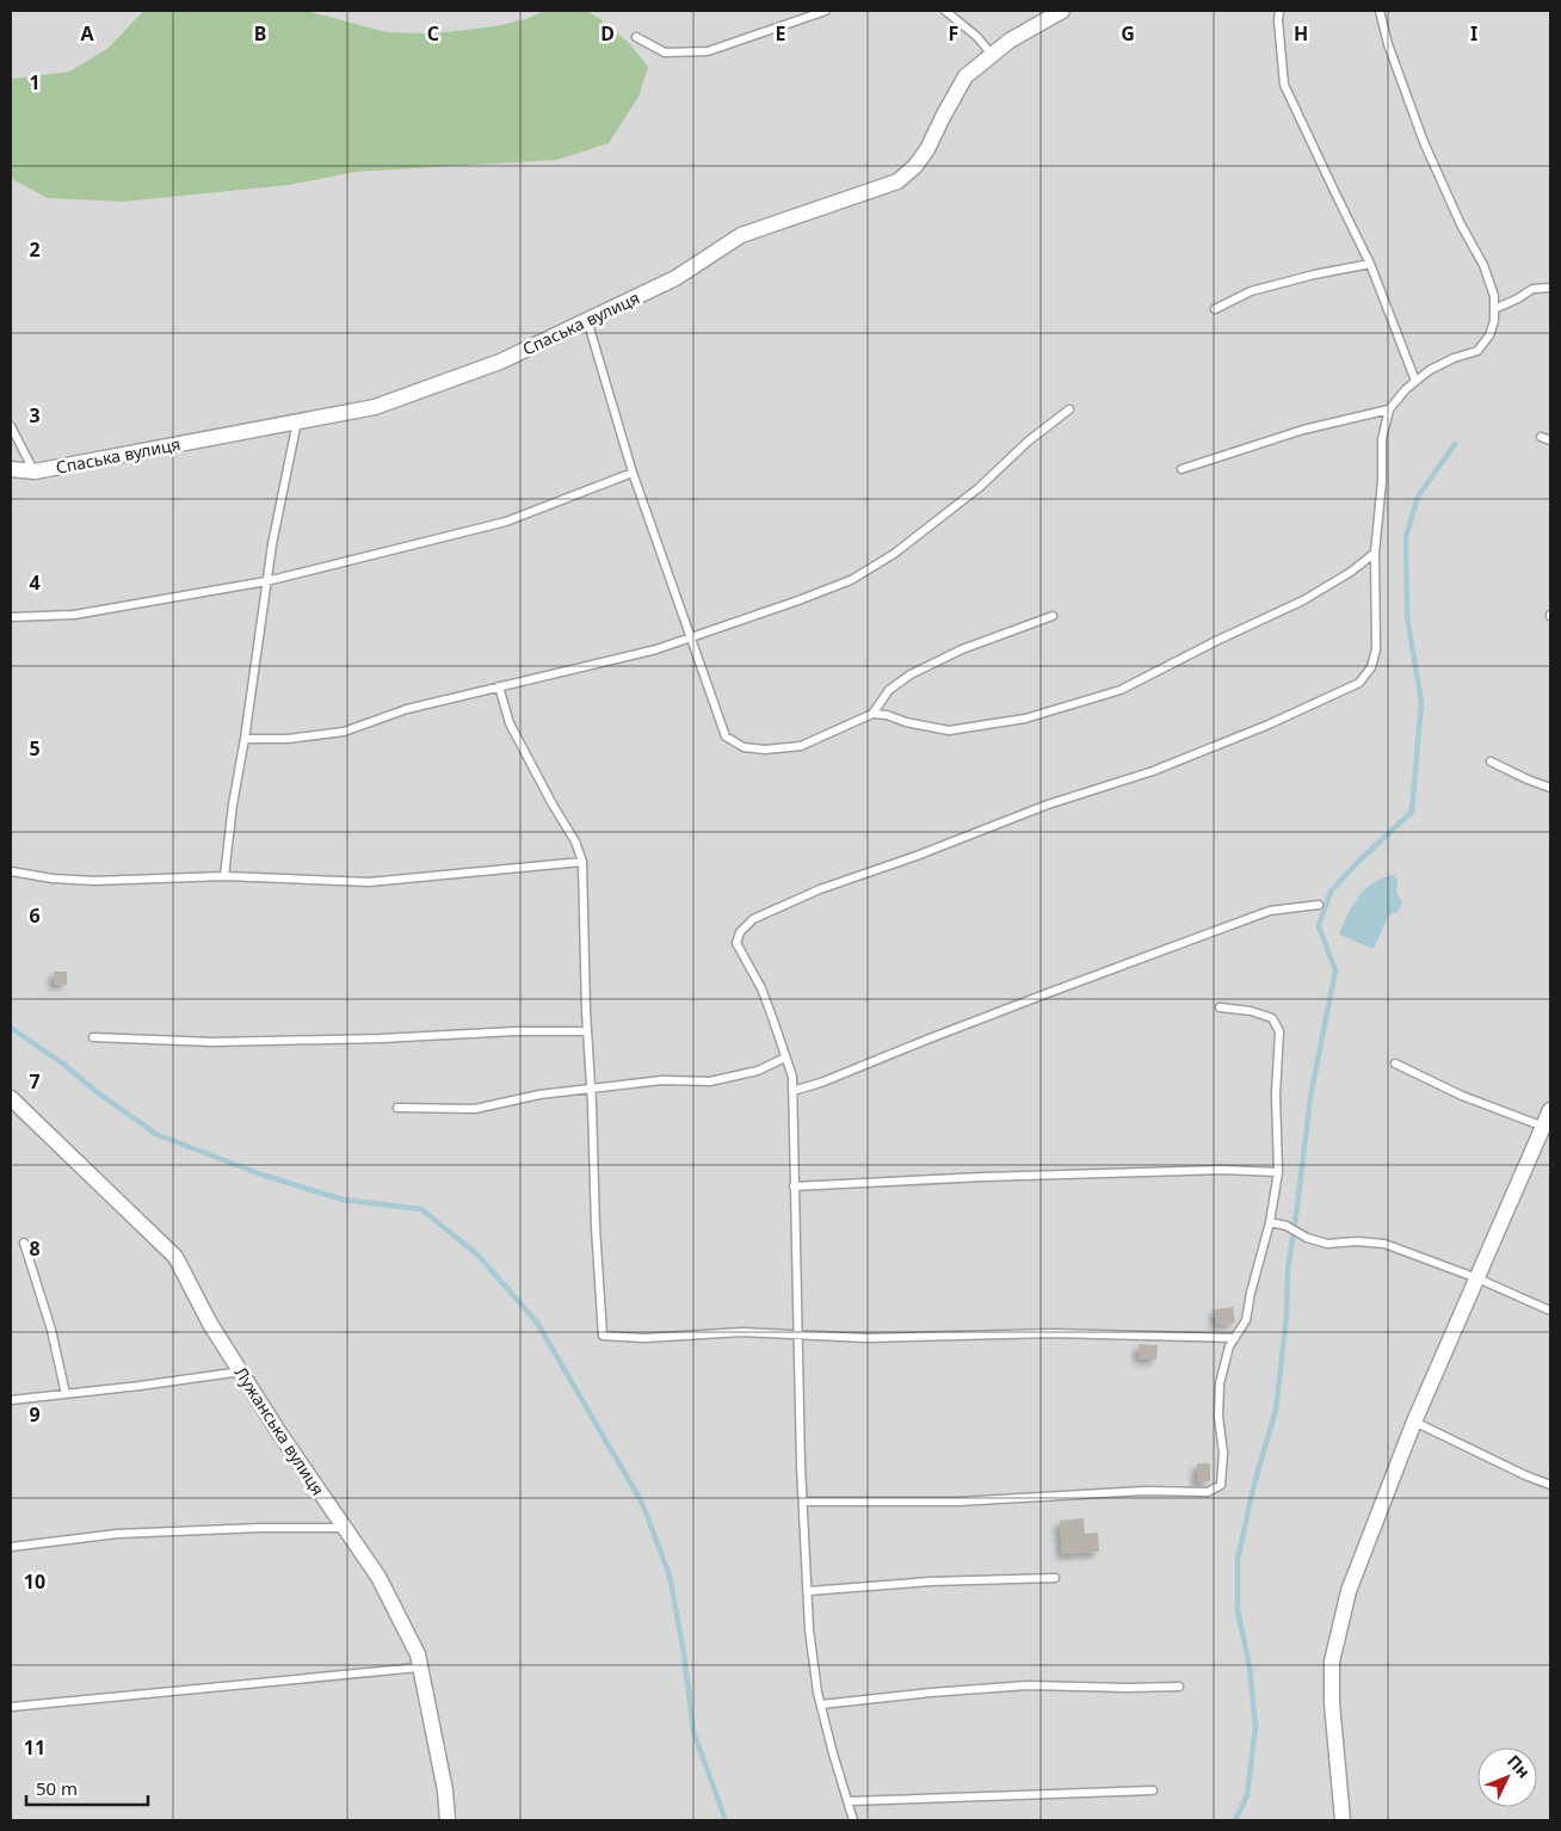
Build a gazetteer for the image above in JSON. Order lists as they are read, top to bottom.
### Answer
{
  "streets": {
    "street": ["Спаська вулиця", "Лужанська вулиця"]
  },
  "scale_bar": "50 m",
  "north": "top right",
  "grid": {
    "columns": [
      "A",
      "B",
      "C",
      "D",
      "E",
      "F",
      "G",
      "H",
      "I"
    ],
    "rows": [
      "1",
      "2",
      "3",
      "4",
      "5",
      "6",
      "7",
      "8",
      "9",
      "10",
      "11"
    ]
  }
}
